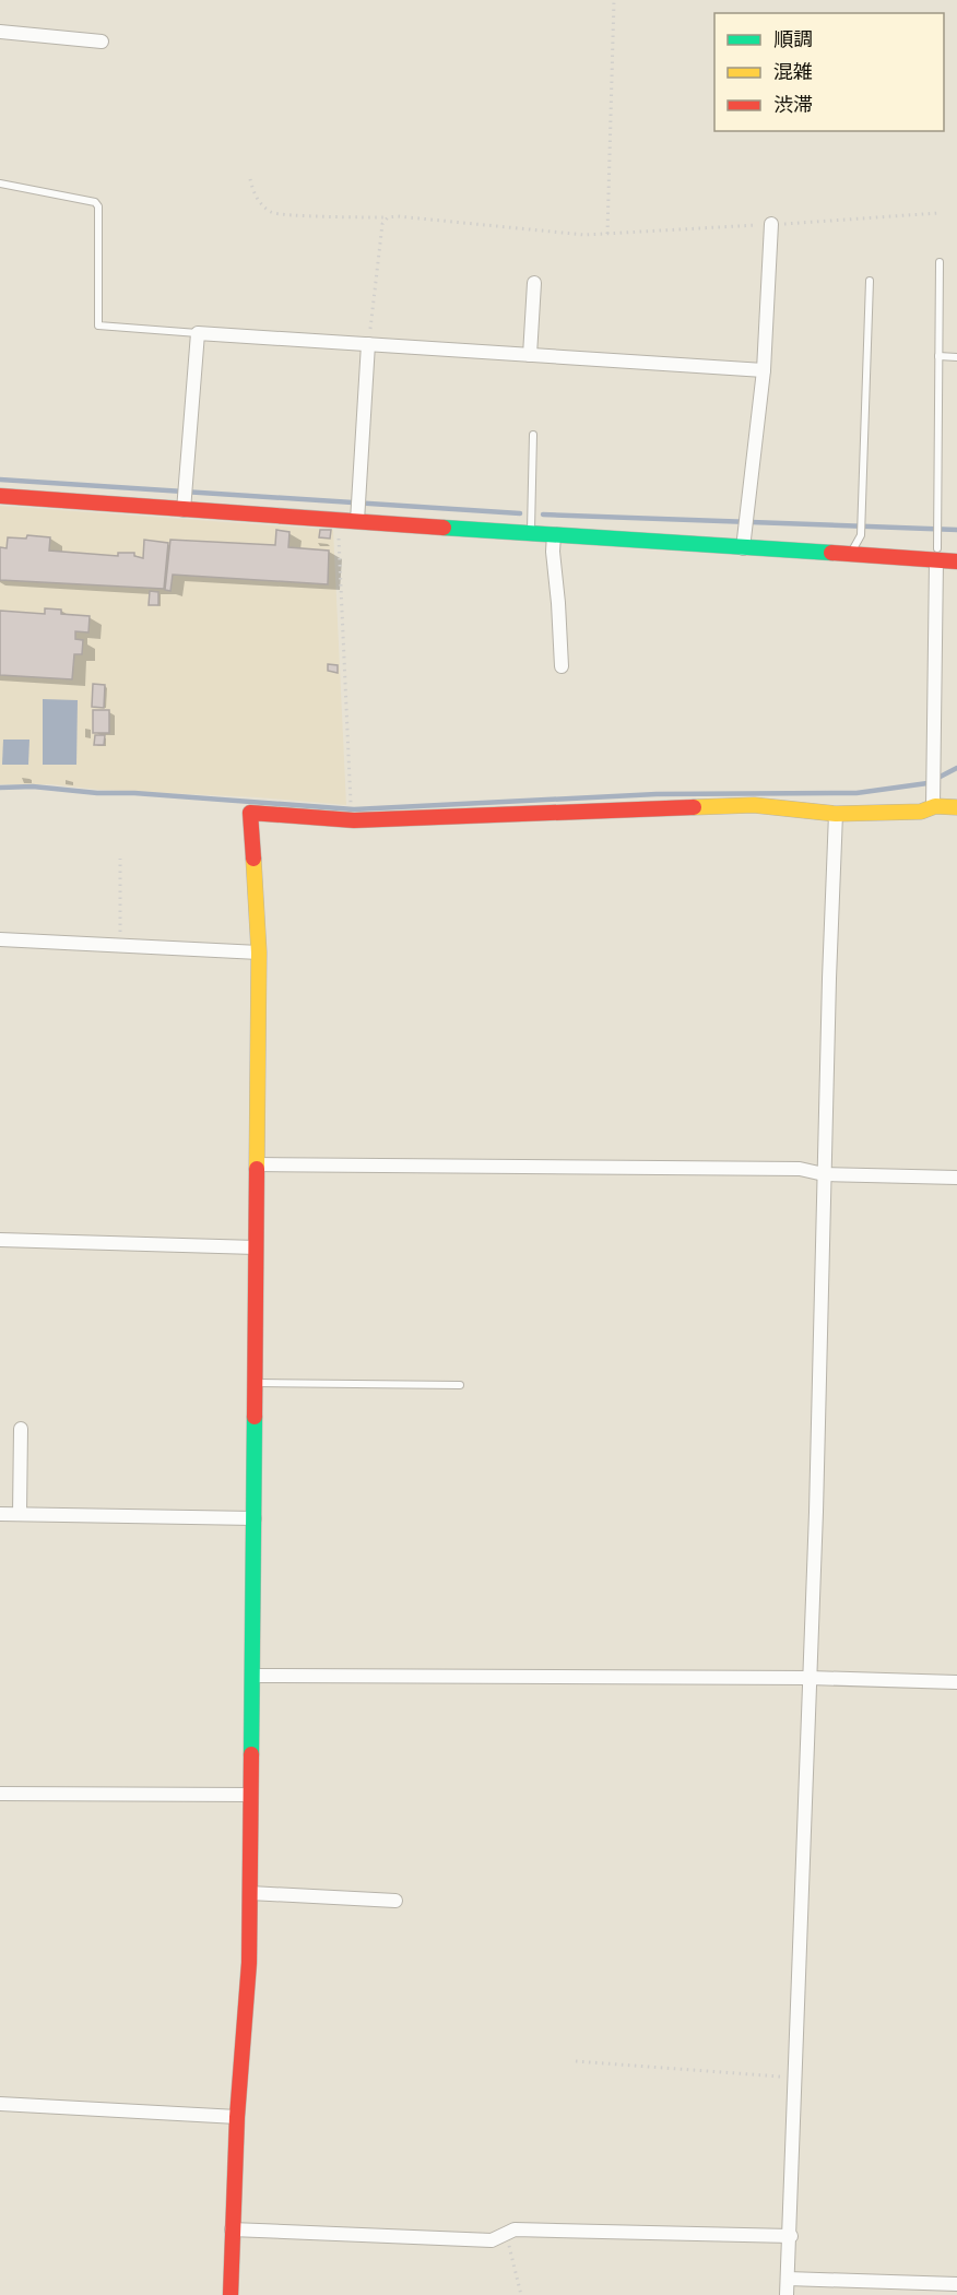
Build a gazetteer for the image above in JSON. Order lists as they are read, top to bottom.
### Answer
{
  "legend": ["順調", "混雑", "渋滞"]
}
